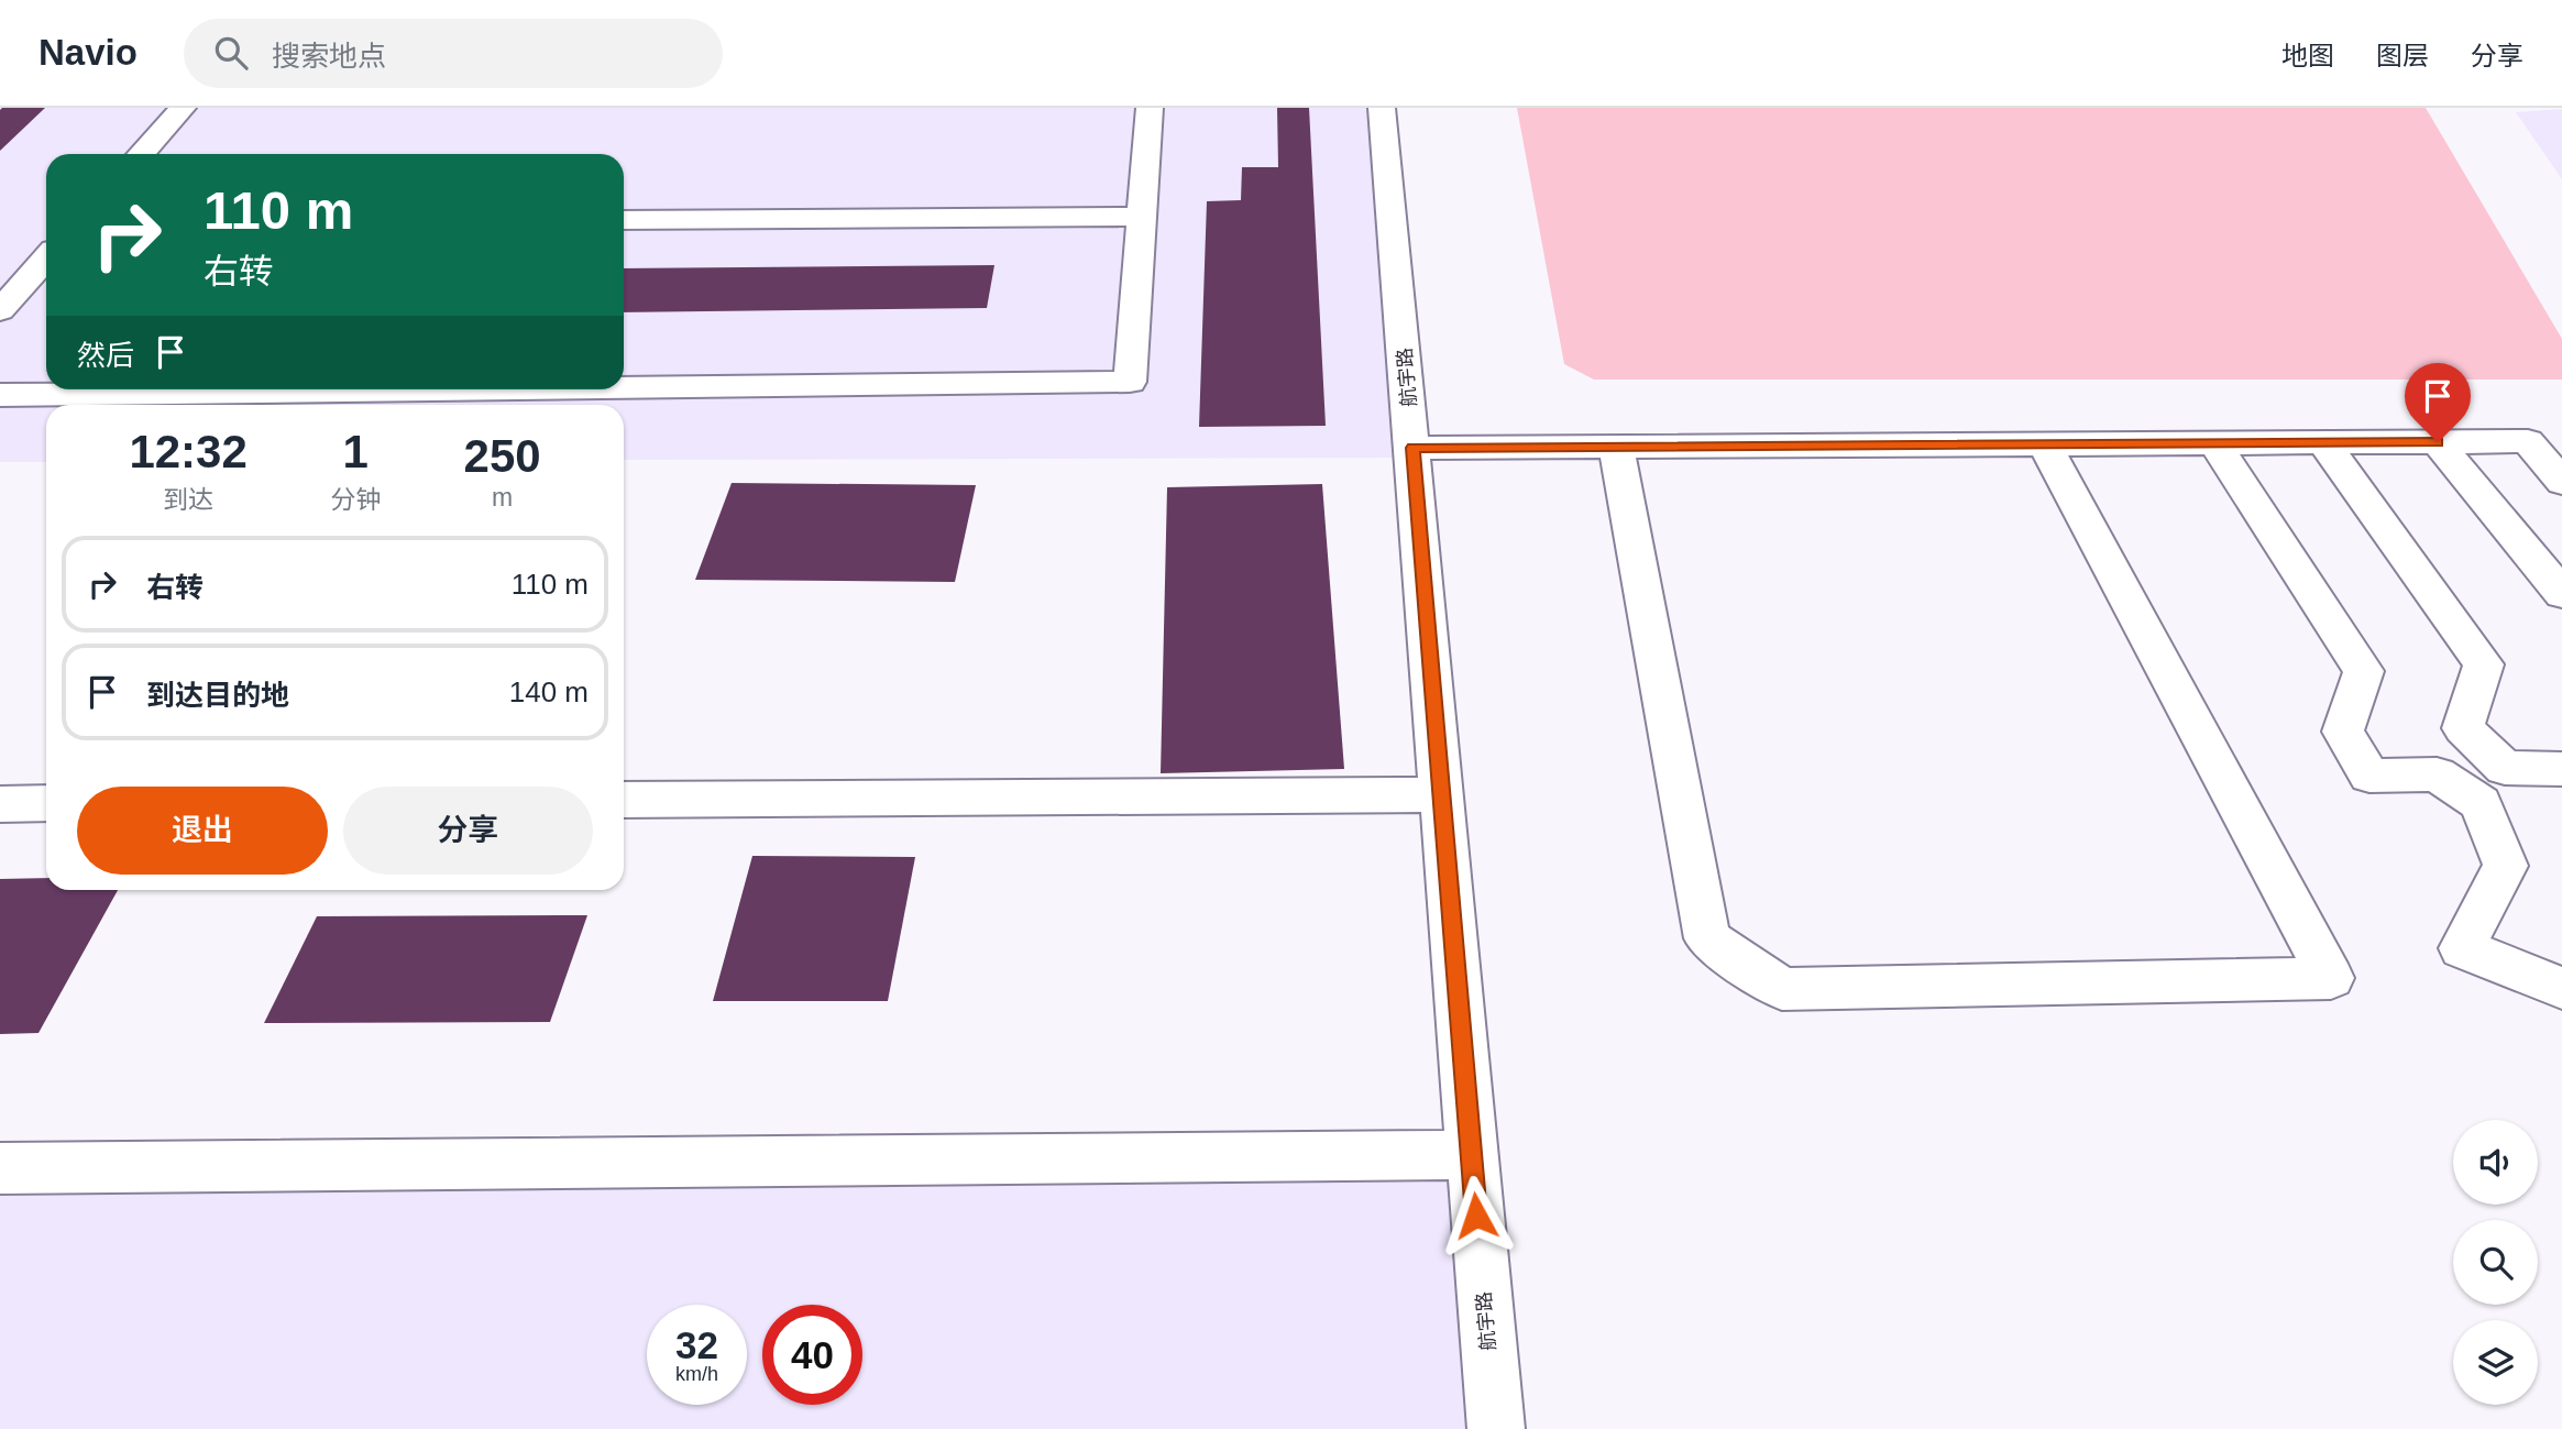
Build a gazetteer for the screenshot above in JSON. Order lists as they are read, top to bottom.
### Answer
{
  "streets": {
    "street": ["航宇路"]
  },
  "page": {
    "header": "Navio",
    "search": "搜索地点",
    "nav": ["地图", "图层", "分享"],
    "turn": ["110 m", "右转"],
    "then": "然后",
    "eta": [
      "12:32",
      "到达",
      "1",
      "分钟",
      "250",
      "m"
    ],
    "list": [
      {
        "name": "右转",
        "value": "110 m"
      },
      {
        "name": "到达目的地",
        "value": "140 m"
      }
    ],
    "buttons": ["退出", "分享"],
    "speed": "32 km/h",
    "limit": "40"
  }
}
